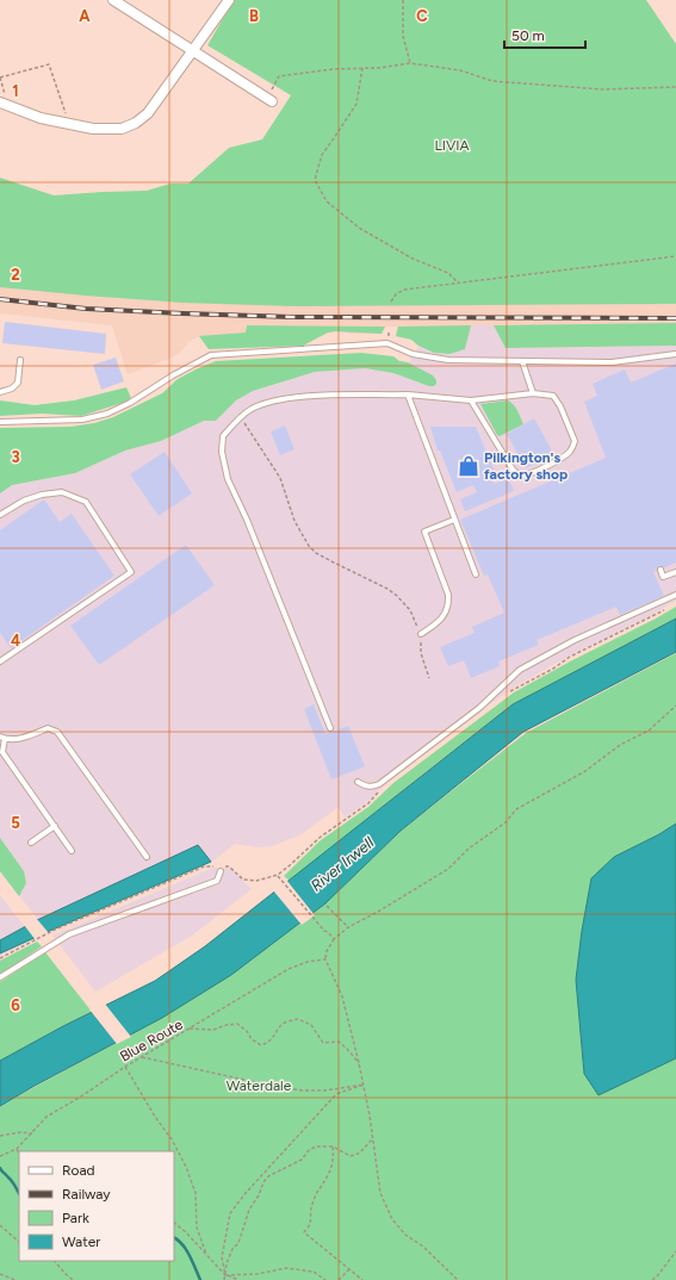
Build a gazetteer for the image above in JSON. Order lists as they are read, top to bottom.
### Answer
{
  "streets": {
    "path": ["Blue Route"]
  },
  "water": ["River Irwell"],
  "parks": ["LIVIA", "Waterdale"],
  "places": {
    "shop": ["Pilkington's factory shop"]
  },
  "legend": [
    "Road",
    "Railway",
    "Park",
    "Water"
  ],
  "scale_bar": "50 m",
  "grid": {
    "columns": ["A", "B", "C"],
    "rows": [
      "1",
      "2",
      "3",
      "4",
      "5",
      "6"
    ]
  }
}
